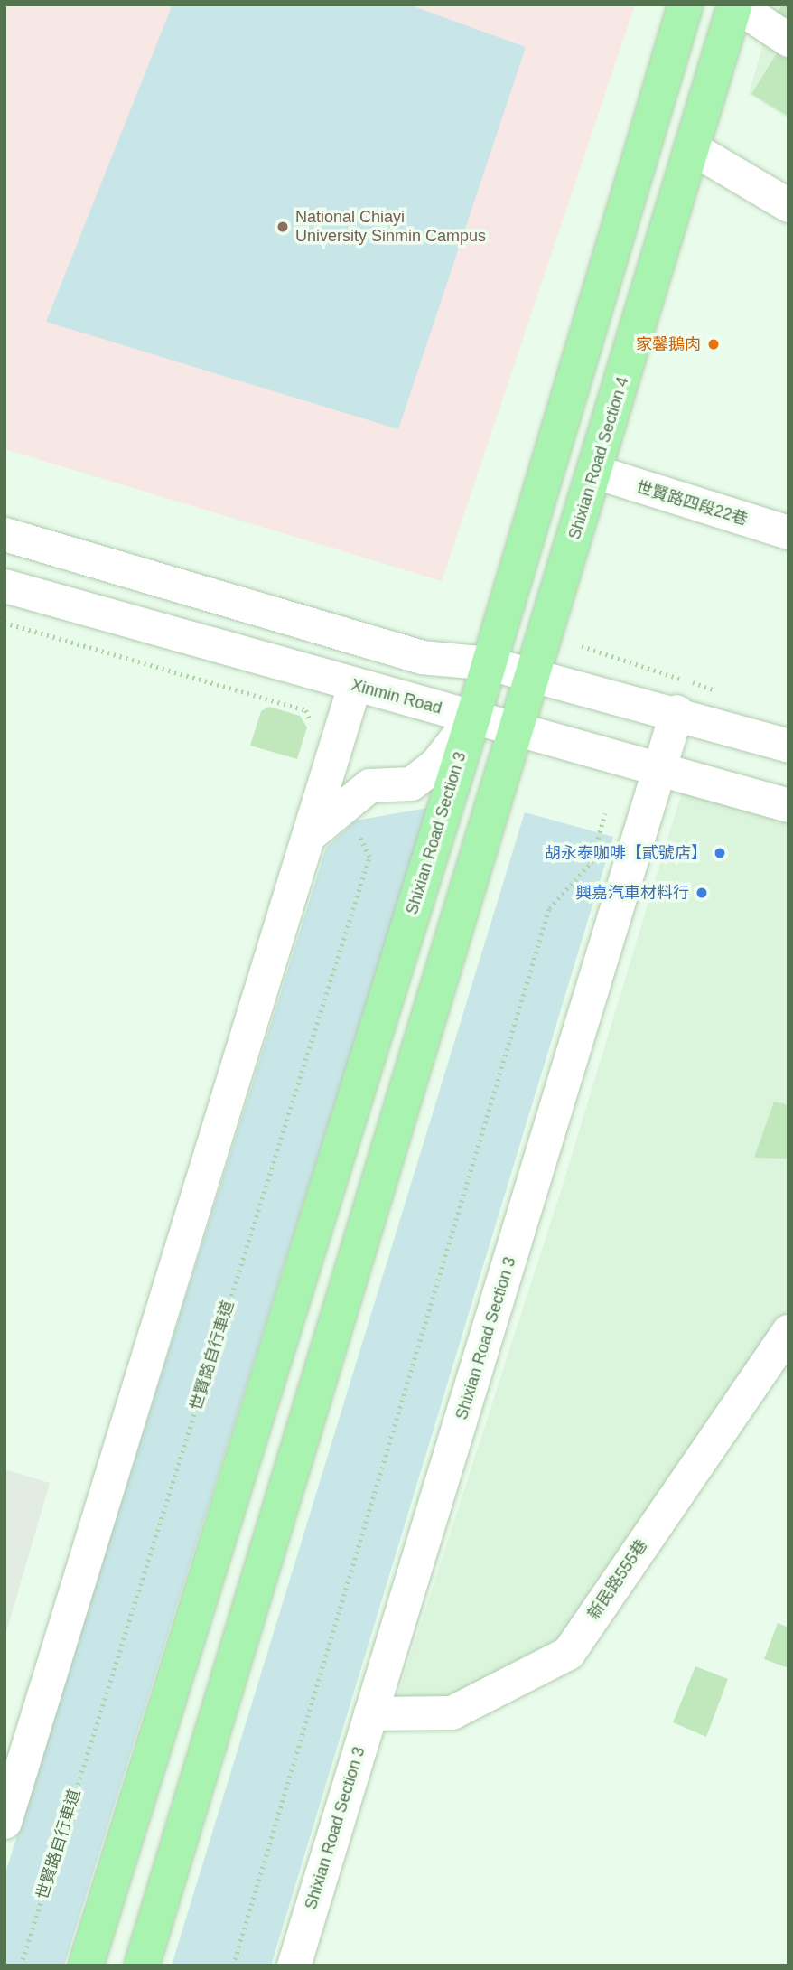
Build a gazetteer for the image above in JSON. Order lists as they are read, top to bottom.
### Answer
{
  "streets": {
    "main road": ["Shixian Road Section 4", "Shixian Road Section 3"],
    "street": ["世賢路四段22巷", "Xinmin Road", "新民路555巷"],
    "path": ["世賢路自行車道"]
  },
  "crossings": [
    ["Shixian Road Section 4", "世賢路四段22巷"],
    ["Shixian Road Section 4", "Xinmin Road"],
    ["Xinmin Road", "Shixian Road Section 3"],
    ["Shixian Road Section 3", "新民路555巷"]
  ],
  "places": [
    "National Chiayi University Sinmin Campus",
    "家馨鵝肉",
    "胡永泰咖啡【貳號店】",
    "興嘉汽車材料行"
  ]
}
